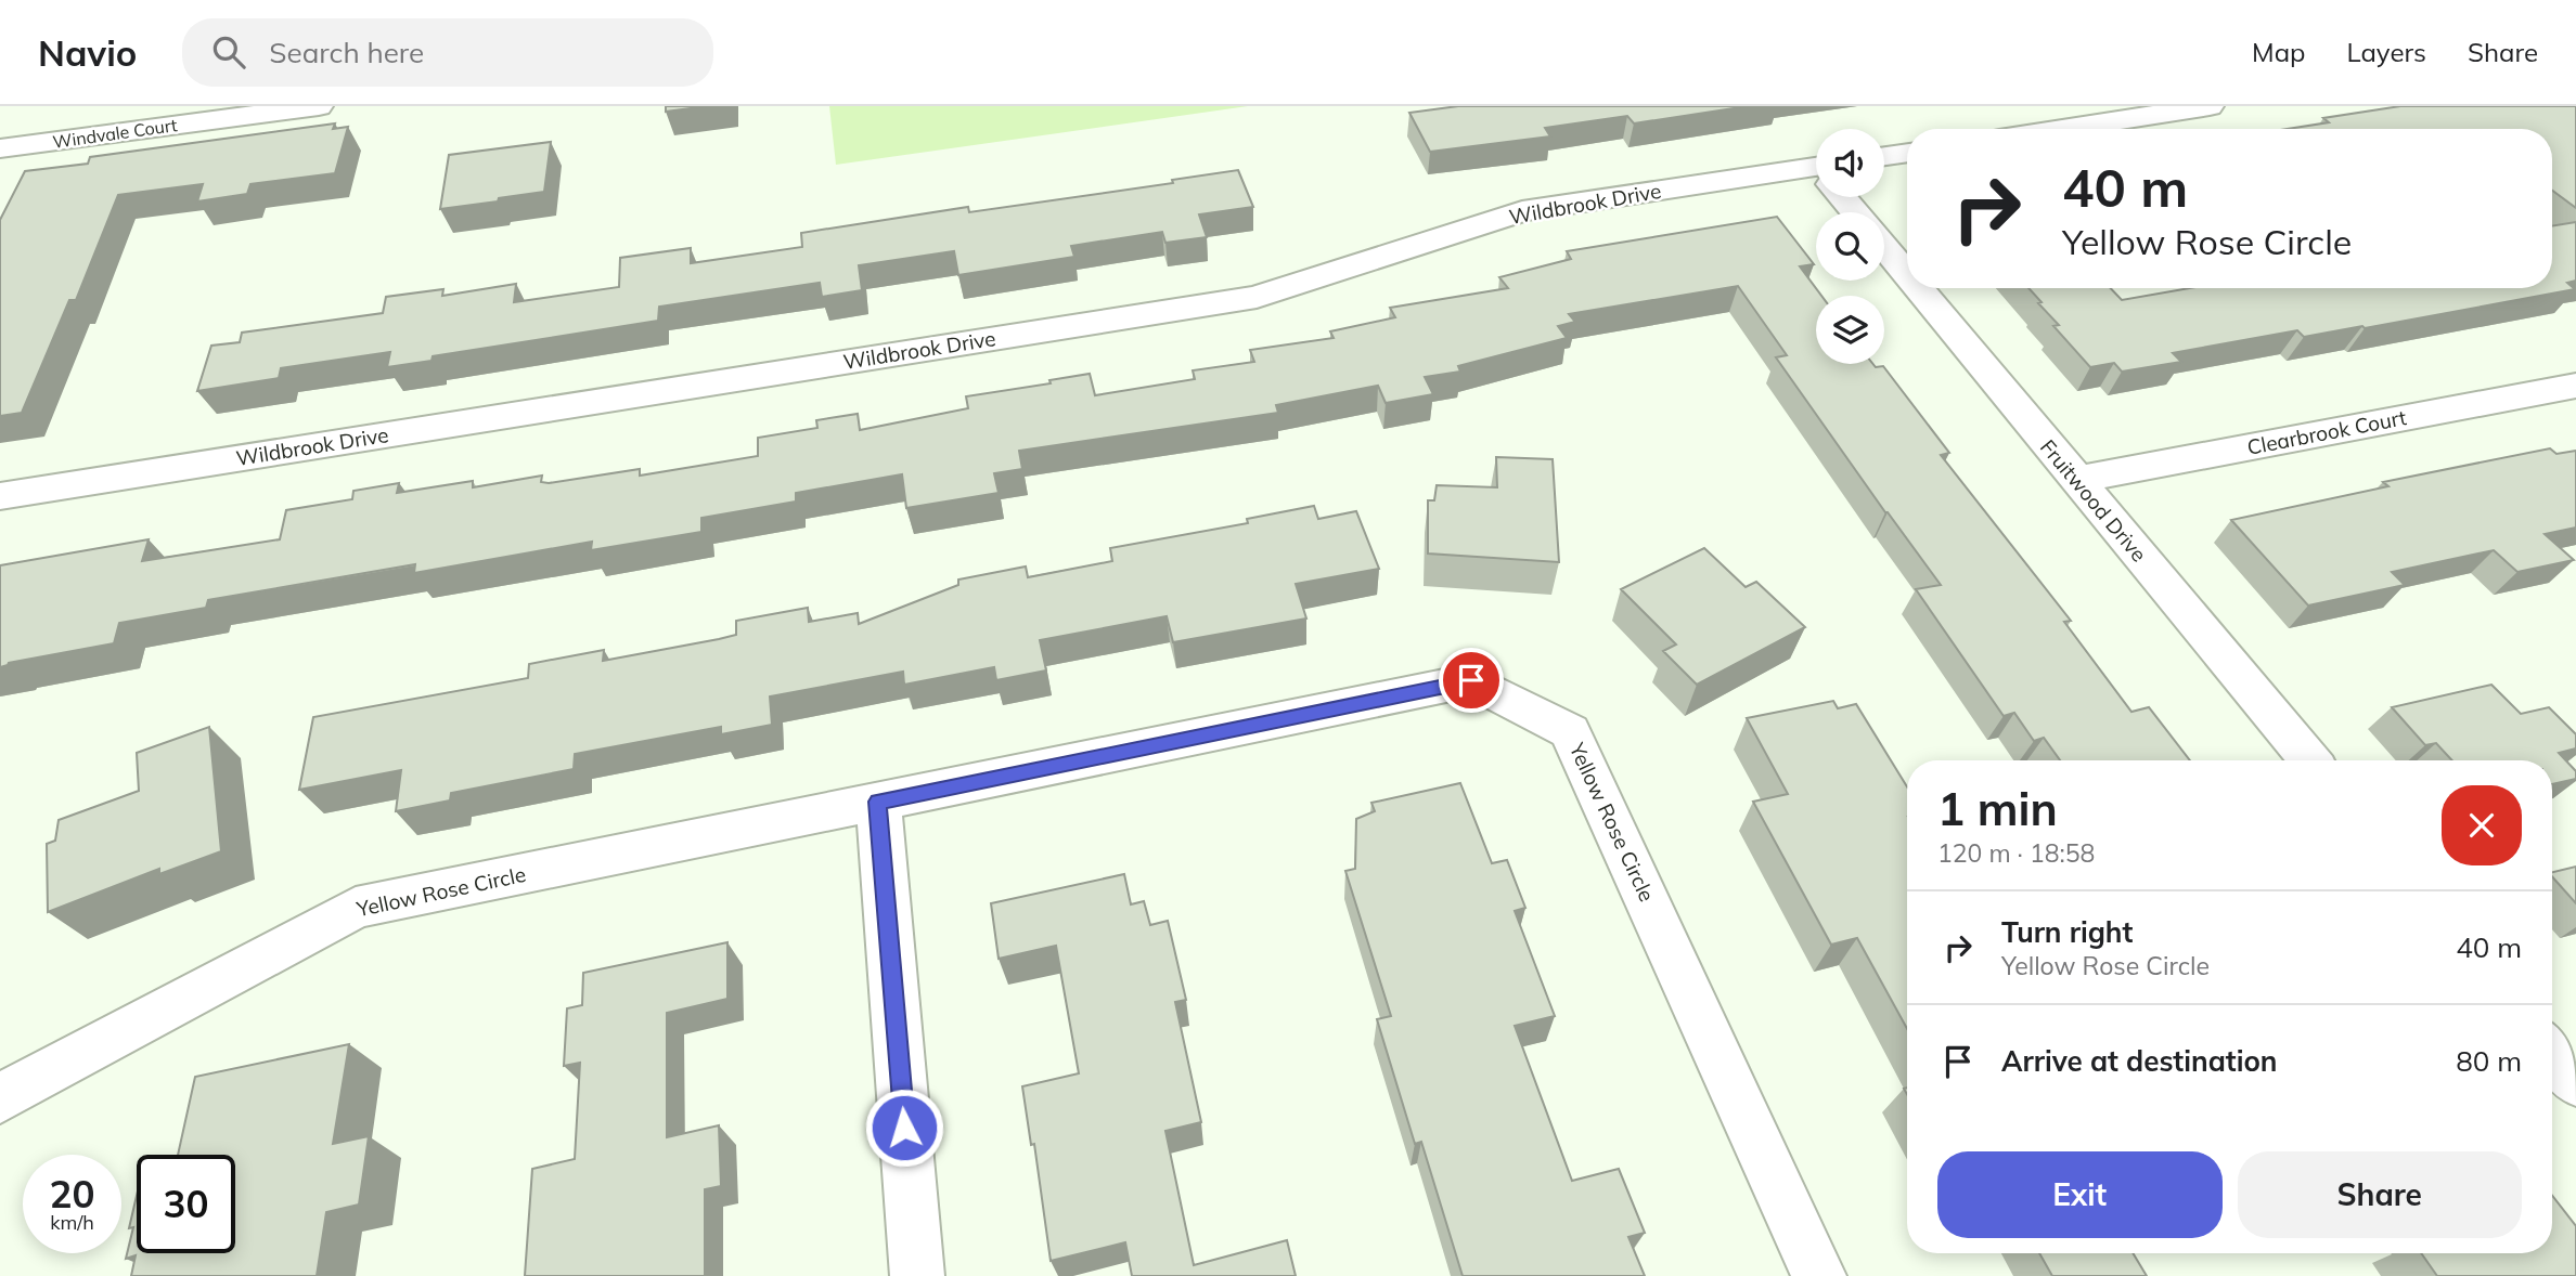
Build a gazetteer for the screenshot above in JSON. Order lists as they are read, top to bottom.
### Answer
{
  "streets": {
    "street": [
      "Windvale Court",
      "Wildbrook Drive",
      "Clearbrook Court",
      "Fruitwood Drive",
      "Yellow Rose Circle"
    ]
  },
  "crossings": [
    ["Clearbrook Court", "Fruitwood Drive"]
  ],
  "page": {
    "header": "Navio",
    "search": "Search here",
    "nav": ["Map", "Layers", "Share"],
    "turn": ["40 m", "Yellow Rose Circle"],
    "heading": ["1 min", "120 m · 18:58"],
    "list": [
      {
        "name": "Turn right",
        "note": "Yellow Rose Circle",
        "value": "40 m"
      },
      {
        "name": "Arrive at destination",
        "value": "80 m"
      }
    ],
    "buttons": ["Exit", "Share"],
    "speed": "20 km/h",
    "limit": "30"
  }
}
